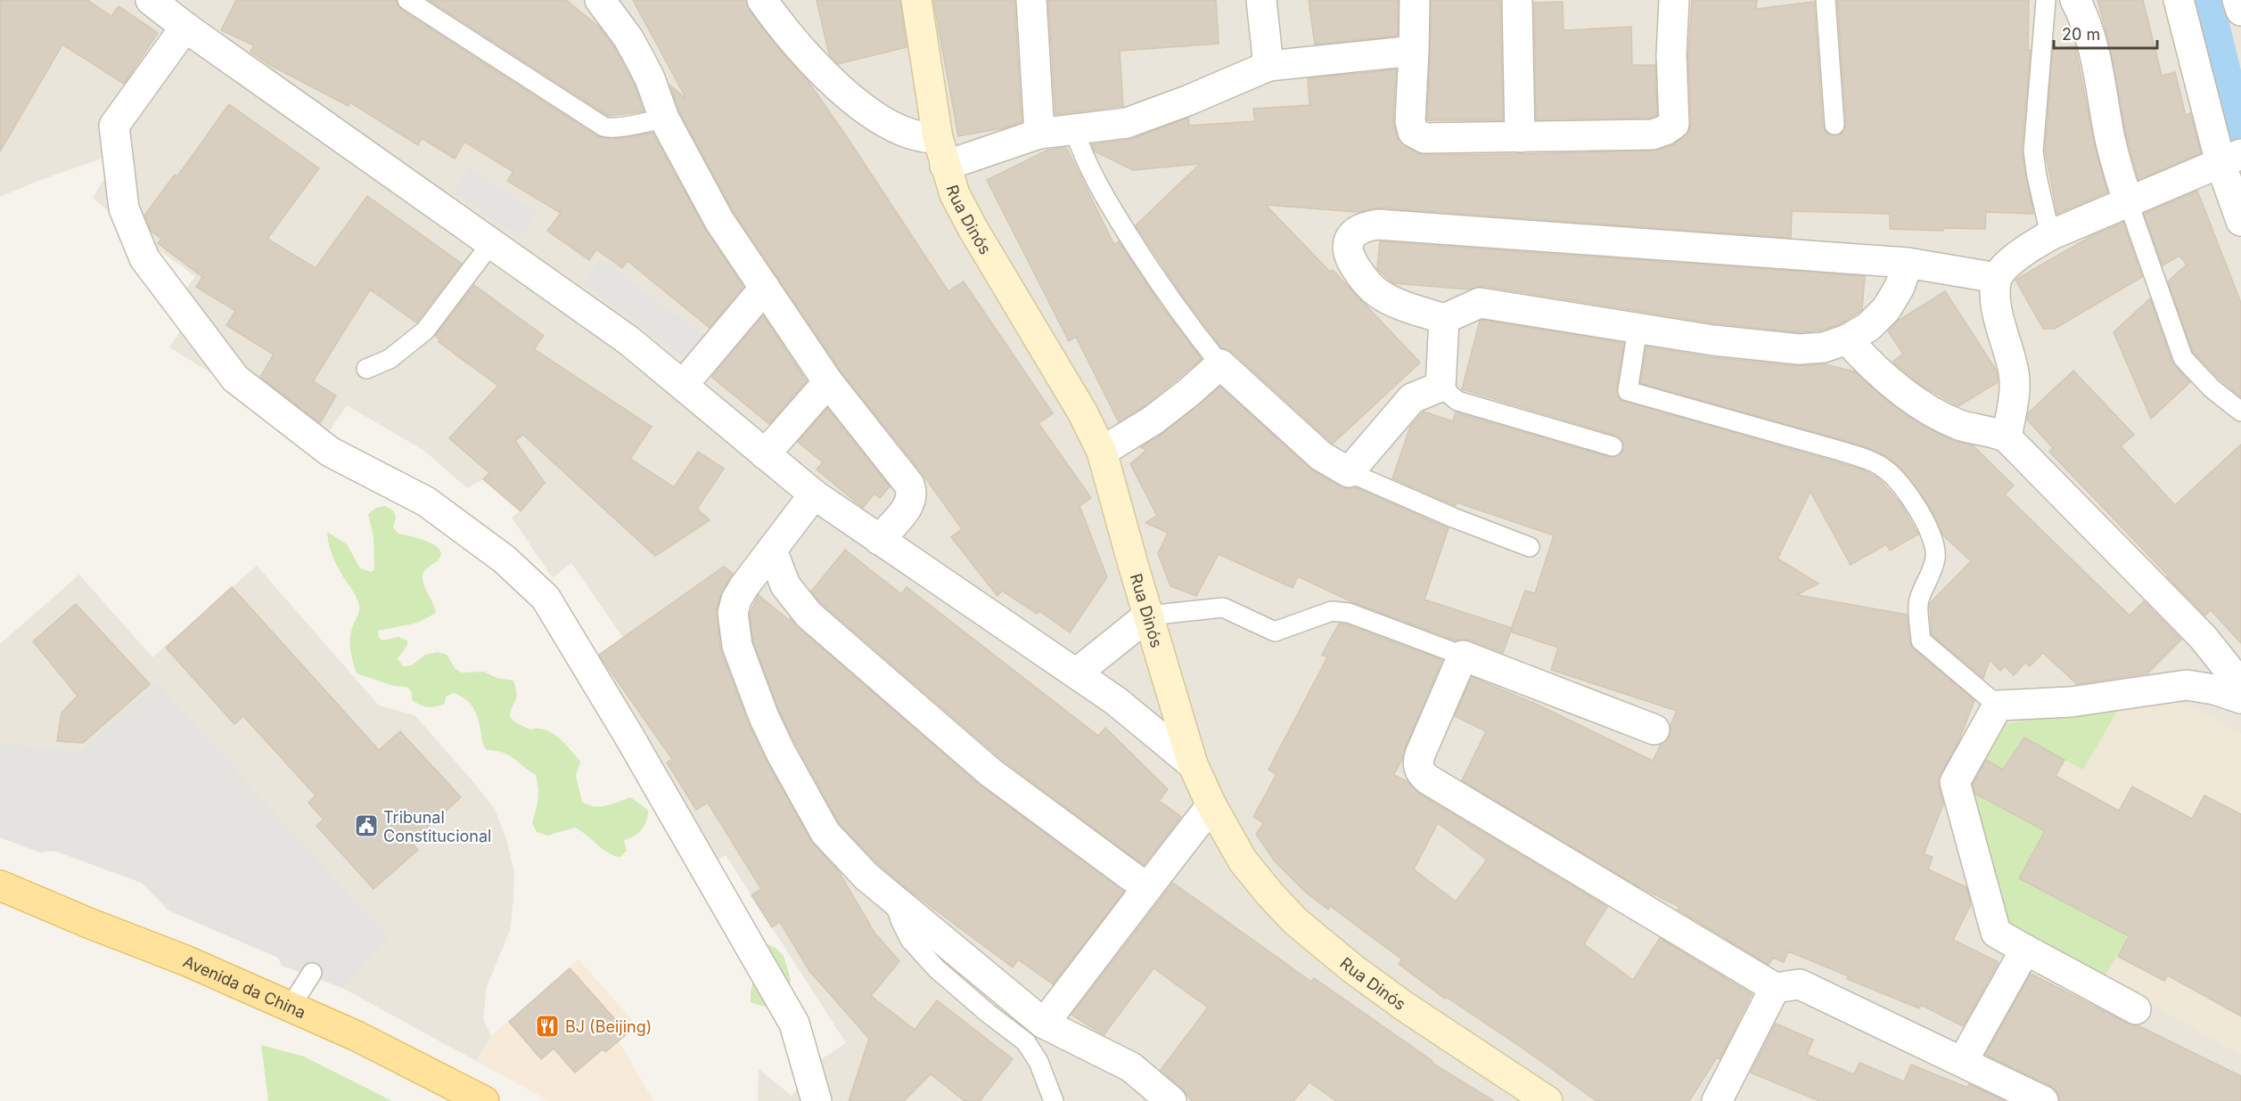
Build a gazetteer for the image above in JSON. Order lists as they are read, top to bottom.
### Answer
{
  "streets": {
    "main road": ["Avenida da China"],
    "street": ["Rua Dinós"]
  },
  "places": {
    "public building": ["Tribunal Constitucional"],
    "restaurant": ["BJ (Beijing)"]
  },
  "scale_bar": "20 m"
}
